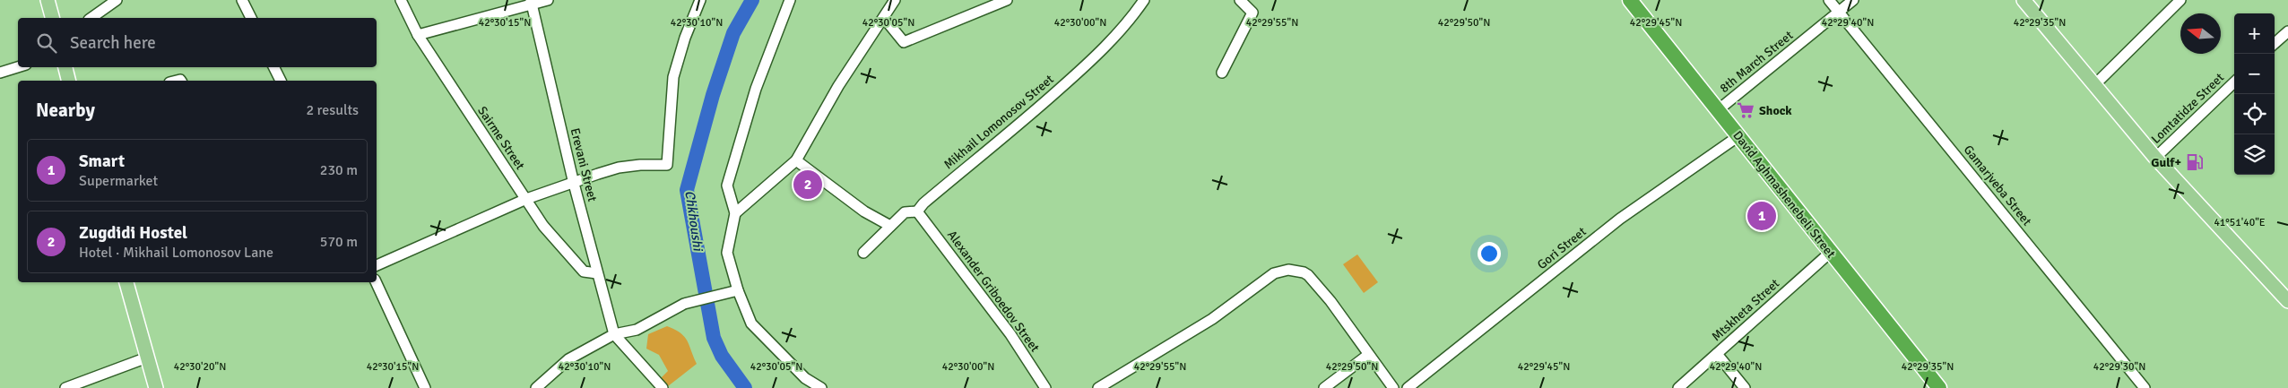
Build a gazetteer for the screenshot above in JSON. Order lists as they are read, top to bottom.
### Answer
{
  "streets": {
    "highway": ["David Aghmashenebeli Street"],
    "street": [
      "8th March Street",
      "Lomtatidze Street",
      "Mikhail Lomonosov Street",
      "Sairme Street",
      "Erevani Street",
      "Gamarjveba Street",
      "Gori Street",
      "Alexander Griboedov Street",
      "Mtskheta Street"
    ]
  },
  "crossings": [
    ["8th March Street", "Gamarjveba Street"],
    ["8th March Street", "David Aghmashenebeli Street"],
    ["Mikhail Lomonosov Street", "Alexander Griboedov Street"],
    ["Sairme Street", "Erevani Street"],
    ["David Aghmashenebeli Street", "Gori Street"],
    ["David Aghmashenebeli Street", "Mtskheta Street"]
  ],
  "water": ["Chkhoushi"],
  "places": {
    "supermarket": ["Shock"],
    "fuel station": ["Gulf+"]
  },
  "north": "left",
  "page": {
    "map_buttons": ["+", "−"],
    "search": "Search here",
    "heading": ["Nearby", "2 results"],
    "list": [
      {
        "mark": "1",
        "name": "Smart",
        "note": "Supermarket",
        "value": "230 m"
      },
      {
        "mark": "2",
        "name": "Zugdidi Hostel",
        "note": "Hotel · Mikhail Lomonosov Lane",
        "value": "570 m"
      }
    ],
    "pins": ["2", "1"]
  },
  "coordinates": [
    "42°30'15\"N",
    "42°30'10\"N",
    "42°30'05\"N",
    "42°30'00\"N",
    "42°29'55\"N",
    "42°29'50\"N",
    "42°29'45\"N",
    "42°29'40\"N",
    "42°29'35\"N",
    "41°51'40\"E",
    "42°30'20\"N",
    "42°29'30\"N"
  ]
}
